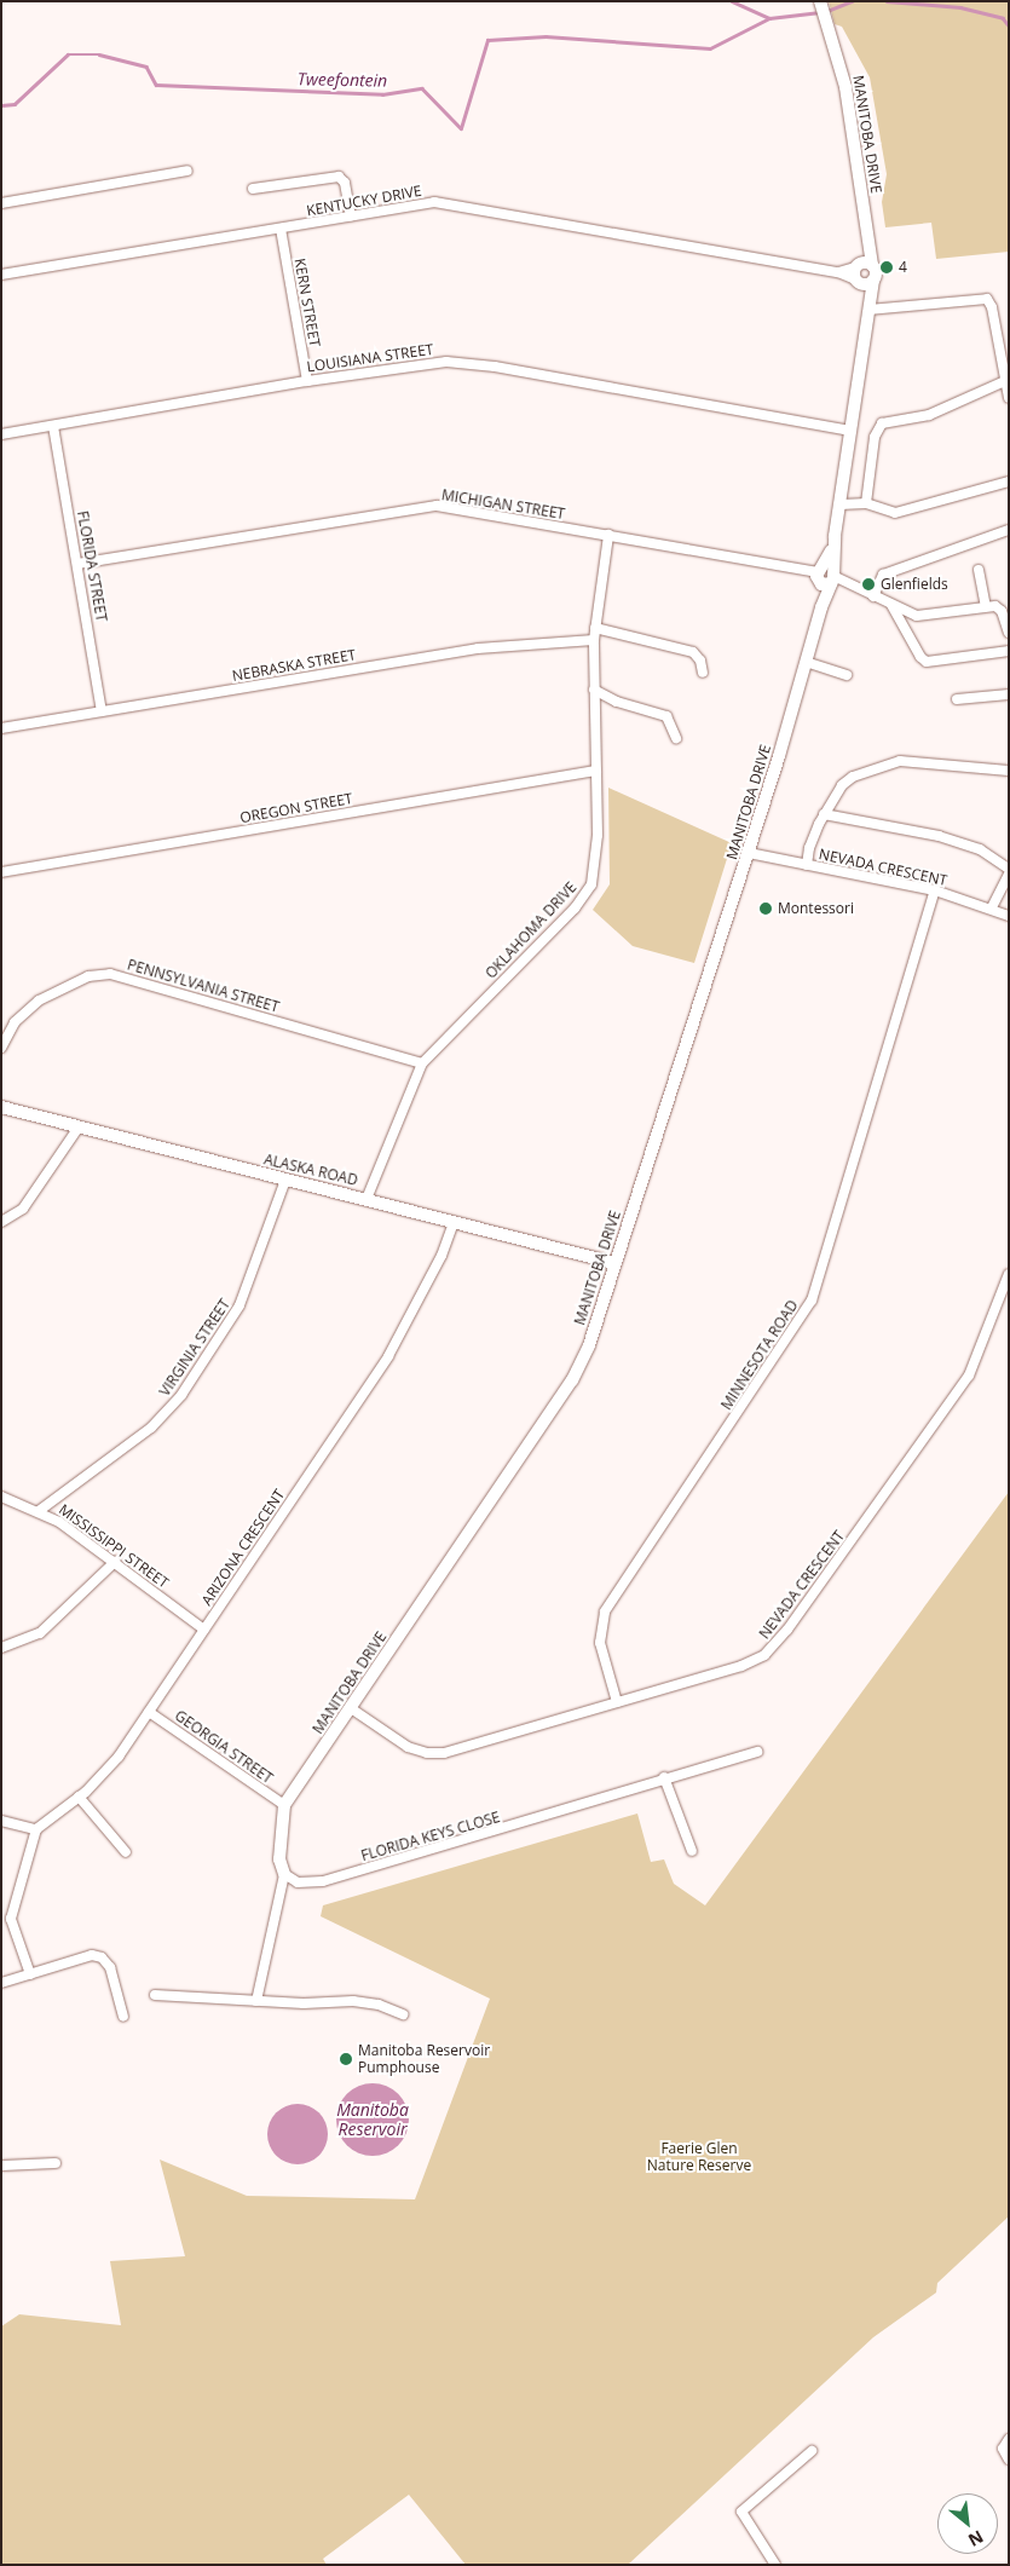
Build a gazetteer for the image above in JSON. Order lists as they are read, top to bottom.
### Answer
{
  "streets": {
    "street": [
      "MANITOBA DRIVE",
      "KENTUCKY DRIVE",
      "KERN STREET",
      "LOUISIANA STREET",
      "MICHIGAN STREET",
      "FLORIDA STREET",
      "NEBRASKA STREET",
      "OREGON STREET",
      "NEVADA CRESCENT",
      "OKLAHOMA DRIVE",
      "PENNSYLVANIA STREET",
      "ALASKA ROAD",
      "VIRGINIA STREET",
      "MINNESOTA ROAD",
      "MISSISSIPPI STREET",
      "ARIZONA CRESCENT",
      "GEORGIA STREET",
      "FLORIDA KEYS CLOSE"
    ]
  },
  "crossings": [
    ["MANITOBA DRIVE", "KENTUCKY DRIVE"],
    ["MANITOBA DRIVE", "MICHIGAN STREET"],
    ["MANITOBA DRIVE", "NEVADA CRESCENT"],
    ["MANITOBA DRIVE", "ALASKA ROAD"],
    ["MANITOBA DRIVE", "GEORGIA STREET"],
    ["KENTUCKY DRIVE", "KERN STREET"],
    ["KERN STREET", "LOUISIANA STREET"],
    ["LOUISIANA STREET", "FLORIDA STREET"],
    ["MICHIGAN STREET", "FLORIDA STREET"],
    ["MICHIGAN STREET", "OKLAHOMA DRIVE"],
    ["FLORIDA STREET", "NEBRASKA STREET"],
    ["NEBRASKA STREET", "OKLAHOMA DRIVE"],
    ["OREGON STREET", "OKLAHOMA DRIVE"],
    ["NEVADA CRESCENT", "MINNESOTA ROAD"],
    ["OKLAHOMA DRIVE", "PENNSYLVANIA STREET"],
    ["OKLAHOMA DRIVE", "ALASKA ROAD"],
    ["ALASKA ROAD", "VIRGINIA STREET"],
    ["ALASKA ROAD", "ARIZONA CRESCENT"],
    ["VIRGINIA STREET", "MISSISSIPPI STREET"],
    ["MISSISSIPPI STREET", "ARIZONA CRESCENT"],
    ["ARIZONA CRESCENT", "GEORGIA STREET"]
  ],
  "water": ["Tweefontein", "Manitoba Reservoir"],
  "parks": ["Faerie Glen Nature Reserve"],
  "places": [
    "4",
    "Glenfields",
    "Montessori",
    "Manitoba Reservoir Pumphouse"
  ],
  "north": "bottom right"
}
